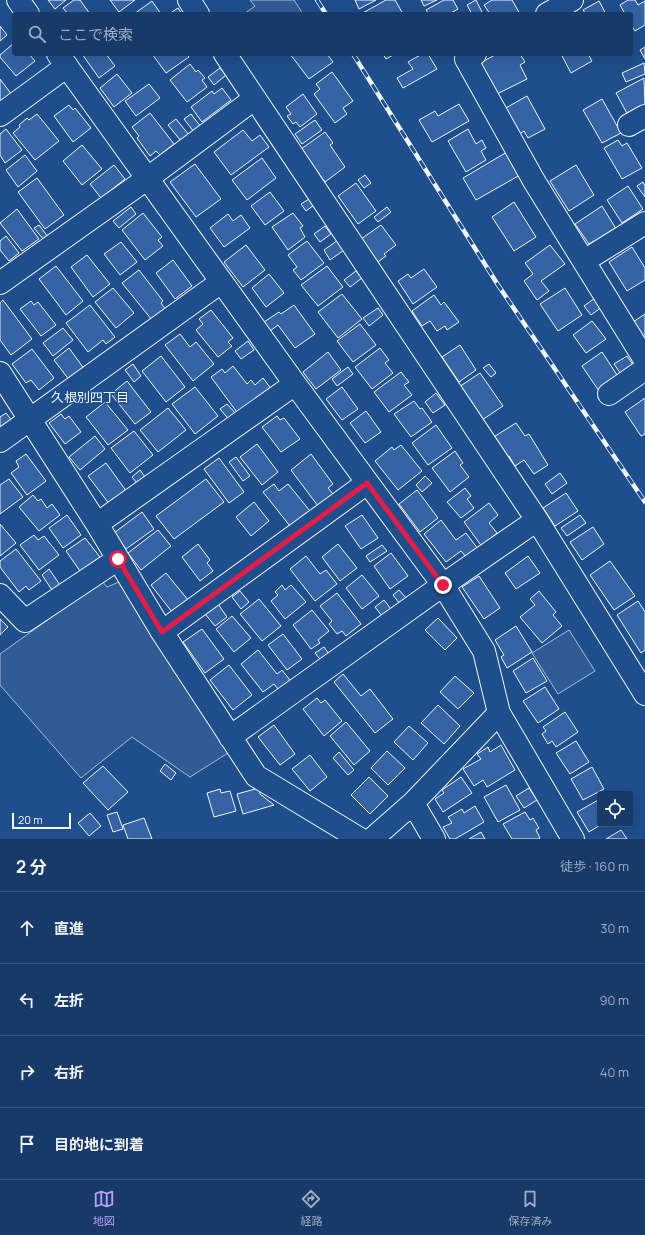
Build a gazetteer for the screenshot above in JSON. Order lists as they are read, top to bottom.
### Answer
{
  "districts": ["久根別四丁目"],
  "scale_bar": "20 m",
  "page": {
    "search": "ここで検索",
    "scale": "20 m",
    "heading": ["2 分", "徒歩 · 160 m"],
    "list": [
      ["直進", "30 m"],
      ["左折", "90 m"],
      ["右折", "40 m"],
      "目的地に到着"
    ],
    "nav": ["地図", "経路", "保存済み"]
  }
}
